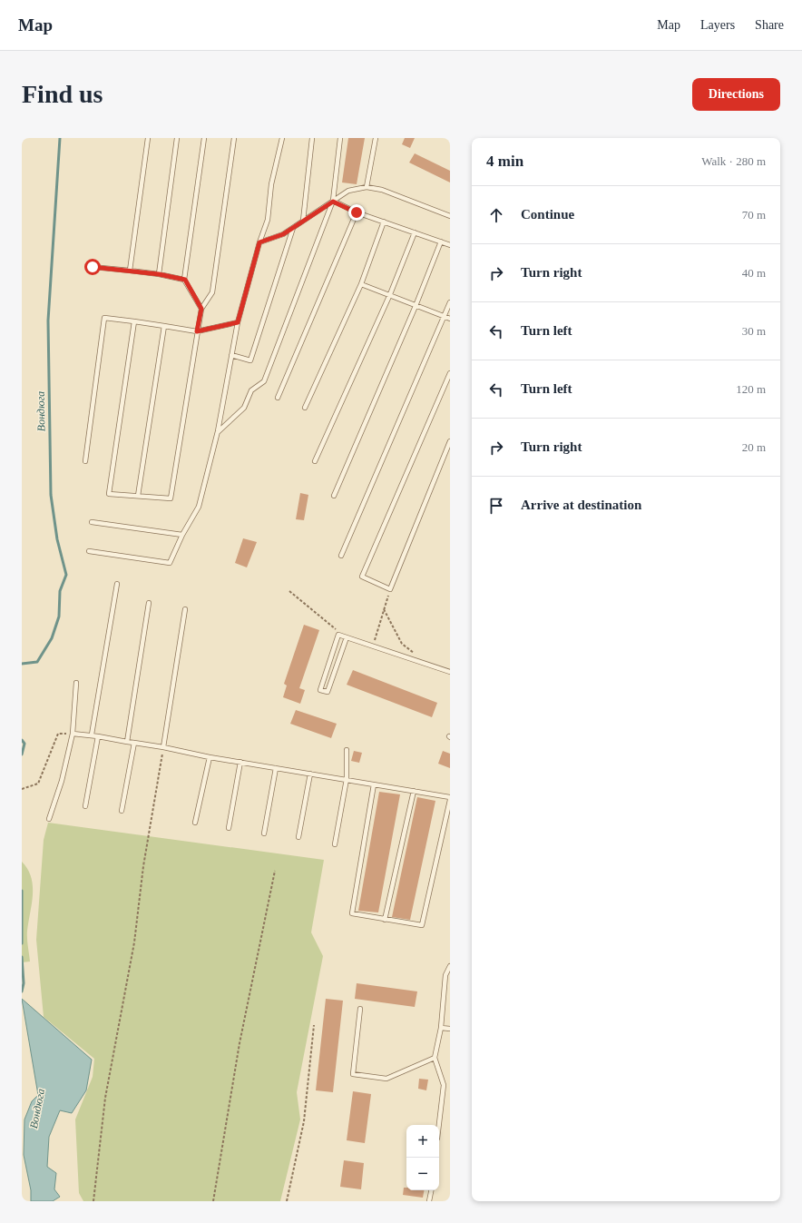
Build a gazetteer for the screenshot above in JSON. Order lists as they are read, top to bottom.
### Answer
{
  "water": ["Вондюга"],
  "page": {
    "header": "Map",
    "nav": ["Map", "Layers", "Share"],
    "buttons": "Directions",
    "title": "Find us",
    "heading": ["4 min", "Walk · 280 m"],
    "list": [
      ["Continue", "70 m"],
      ["Turn right", "40 m"],
      ["Turn left", "30 m"],
      ["Turn left", "120 m"],
      ["Turn right", "20 m"],
      "Arrive at destination"
    ],
    "map_buttons": ["+", "−"]
  }
}
